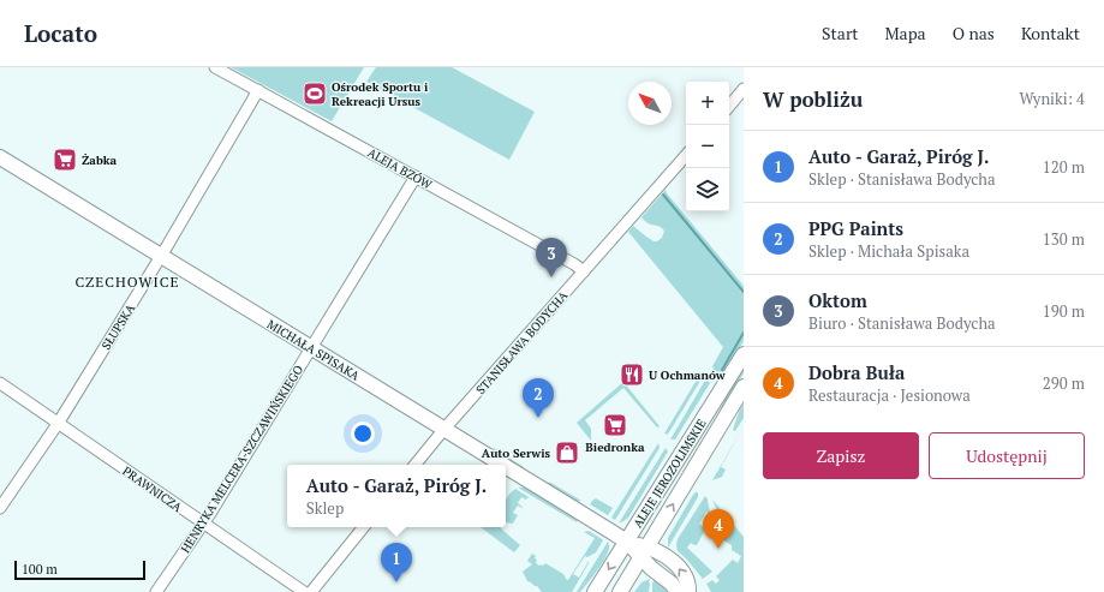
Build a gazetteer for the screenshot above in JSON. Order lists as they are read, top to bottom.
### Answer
{
  "streets": {
    "street": [
      "ALEJA BZÓW",
      "SŁUPSKA",
      "STANISŁAWA BODYCHA",
      "MICHAŁA SPISAKA",
      "HENRYKA MELCERA-SZCZAWIŃSKIEGO",
      "ALEJE JEROZOLIMSKIE",
      "PRAWNICZA"
    ]
  },
  "crossings": [
    ["ALEJA BZÓW", "SŁUPSKA"],
    ["ALEJA BZÓW", "STANISŁAWA BODYCHA"],
    ["ALEJA BZÓW", "HENRYKA MELCERA-SZCZAWIŃSKIEGO"],
    ["SŁUPSKA", "MICHAŁA SPISAKA"],
    ["SŁUPSKA", "PRAWNICZA"],
    ["STANISŁAWA BODYCHA", "MICHAŁA SPISAKA"],
    ["MICHAŁA SPISAKA", "HENRYKA MELCERA-SZCZAWIŃSKIEGO"],
    ["MICHAŁA SPISAKA", "ALEJE JEROZOLIMSKIE"],
    ["HENRYKA MELCERA-SZCZAWIŃSKIEGO", "PRAWNICZA"]
  ],
  "districts": ["CZECHOWICE"],
  "places": {
    "sports": ["Ośrodek Sportu i Rekreacji Ursus"],
    "supermarket": ["Żabka", "Biedronka"],
    "restaurant": ["U Ochmanów"],
    "shop": ["Auto Serwis"]
  },
  "scale_bar": "100 m",
  "north": "top left",
  "page": {
    "header": "Locato",
    "nav": [
      "Start",
      "Mapa",
      "O nas",
      "Kontakt"
    ],
    "heading": ["W pobliżu", "Wyniki: 4"],
    "map_buttons": ["+", "−"],
    "list": [
      {
        "mark": "1",
        "name": "Auto - Garaż, Piróg J.",
        "note": "Sklep · Stanisława Bodycha",
        "value": "120 m"
      },
      {
        "mark": "2",
        "name": "PPG Paints",
        "note": "Sklep · Michała Spisaka",
        "value": "130 m"
      },
      {
        "mark": "3",
        "name": "Oktom",
        "note": "Biuro · Stanisława Bodycha",
        "value": "190 m"
      },
      {
        "mark": "4",
        "name": "Dobra Buła",
        "note": "Restauracja · Jesionowa",
        "value": "290 m"
      }
    ],
    "pins": [
      "3",
      "2",
      "4",
      "1"
    ],
    "buttons": ["Zapisz", "Udostępnij"],
    "popup": ["Auto - Garaż, Piróg J.", "Sklep"],
    "scale": "100 m"
  }
}
